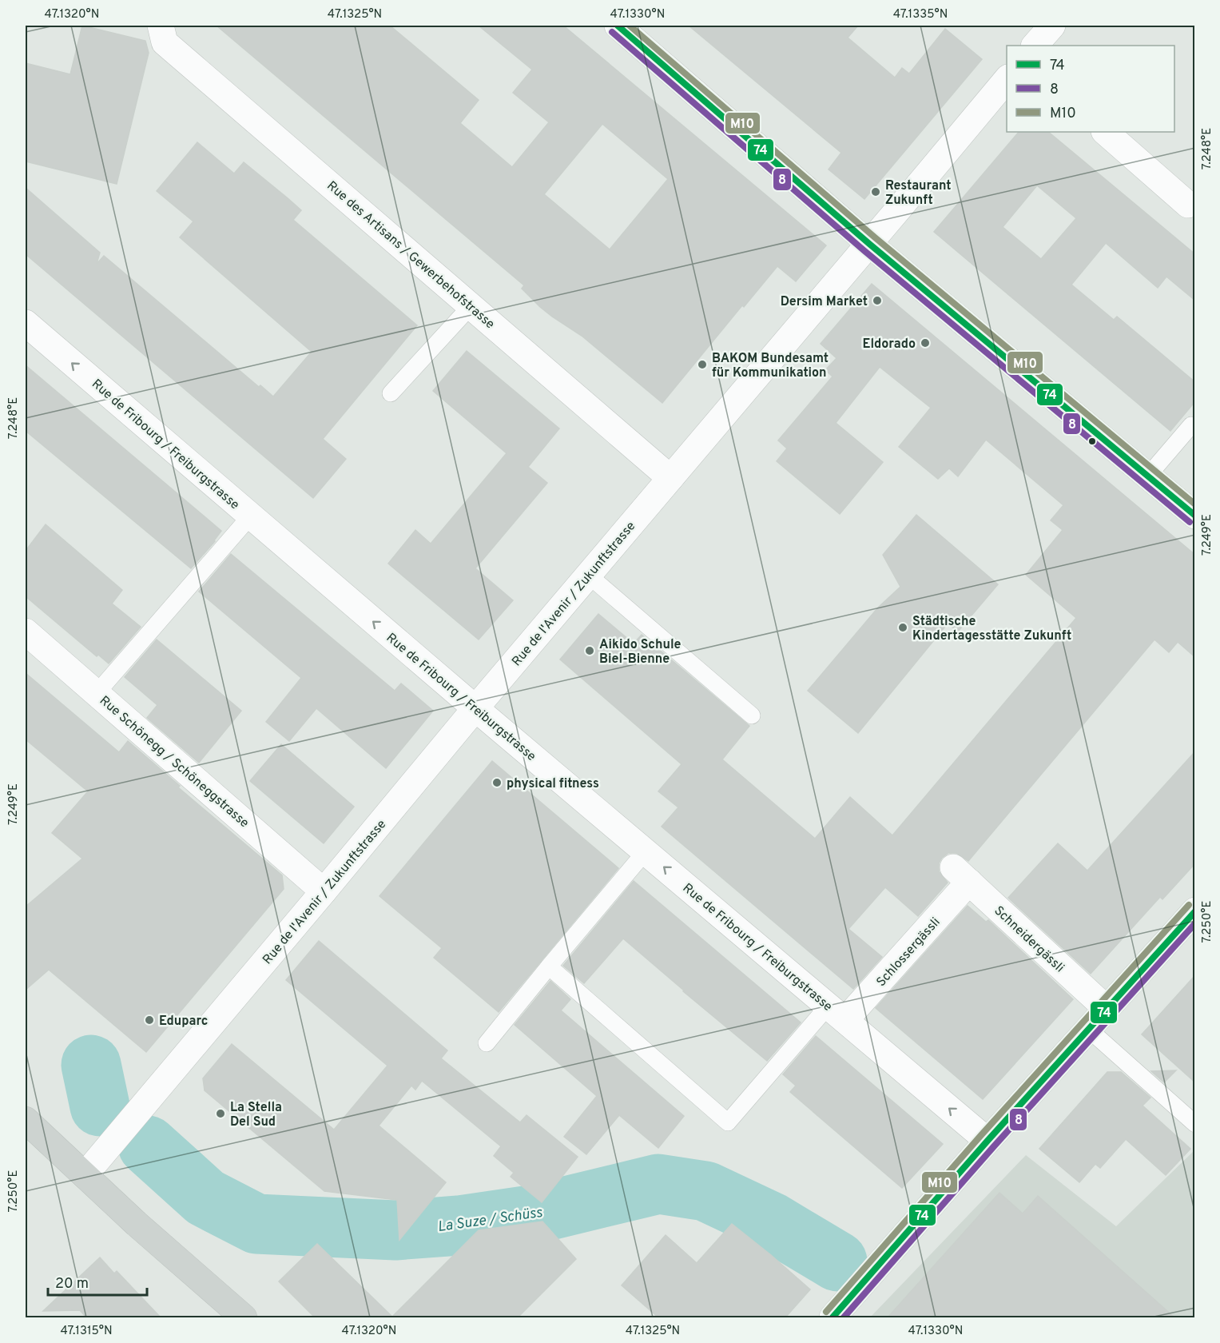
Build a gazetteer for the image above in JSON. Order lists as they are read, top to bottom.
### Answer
{
  "streets": {
    "street": [
      "Rue des Artisans / Gewerbehofstrasse",
      "Rue de Fribourg / Freiburgstrasse",
      "Rue de l'Avenir / Zukunftstrasse",
      "Rue Schönegg / Schöneggstrasse",
      "Schneidergässli",
      "Schlossergässli"
    ]
  },
  "crossings": [
    ["Rue des Artisans / Gewerbehofstrasse", "Rue de l'Avenir / Zukunftstrasse"],
    ["Rue de Fribourg / Freiburgstrasse", "Rue de l'Avenir / Zukunftstrasse"],
    ["Rue de Fribourg / Freiburgstrasse", "Schlossergässli"],
    ["Rue de l'Avenir / Zukunftstrasse", "Rue Schönegg / Schöneggstrasse"],
    ["Schneidergässli", "Schlossergässli"]
  ],
  "one_way": ["Rue de Fribourg / Freiburgstrasse"],
  "water": ["La Suze / Schüss"],
  "places": [
    "Restaurant Zukunft",
    "Dersim Market",
    "Eldorado",
    "BAKOM Bundesamt für Kommunikation",
    "Städtische Kindertagesstätte Zukunft",
    "Aikido Schule Biel-Bienne",
    "physical fitness",
    "Eduparc",
    "La Stella Del Sud"
  ],
  "lines": ["transit line 74", "transit line M10", "transit line 8"],
  "legend": ["74", "8", "M10"],
  "scale_bar": "20 m",
  "coordinates": [
    "47.1320°N",
    "47.1325°N",
    "47.1330°N",
    "47.1335°N",
    "7.248°E",
    "7.249°E",
    "7.250°E",
    "47.1315°N"
  ]
}
